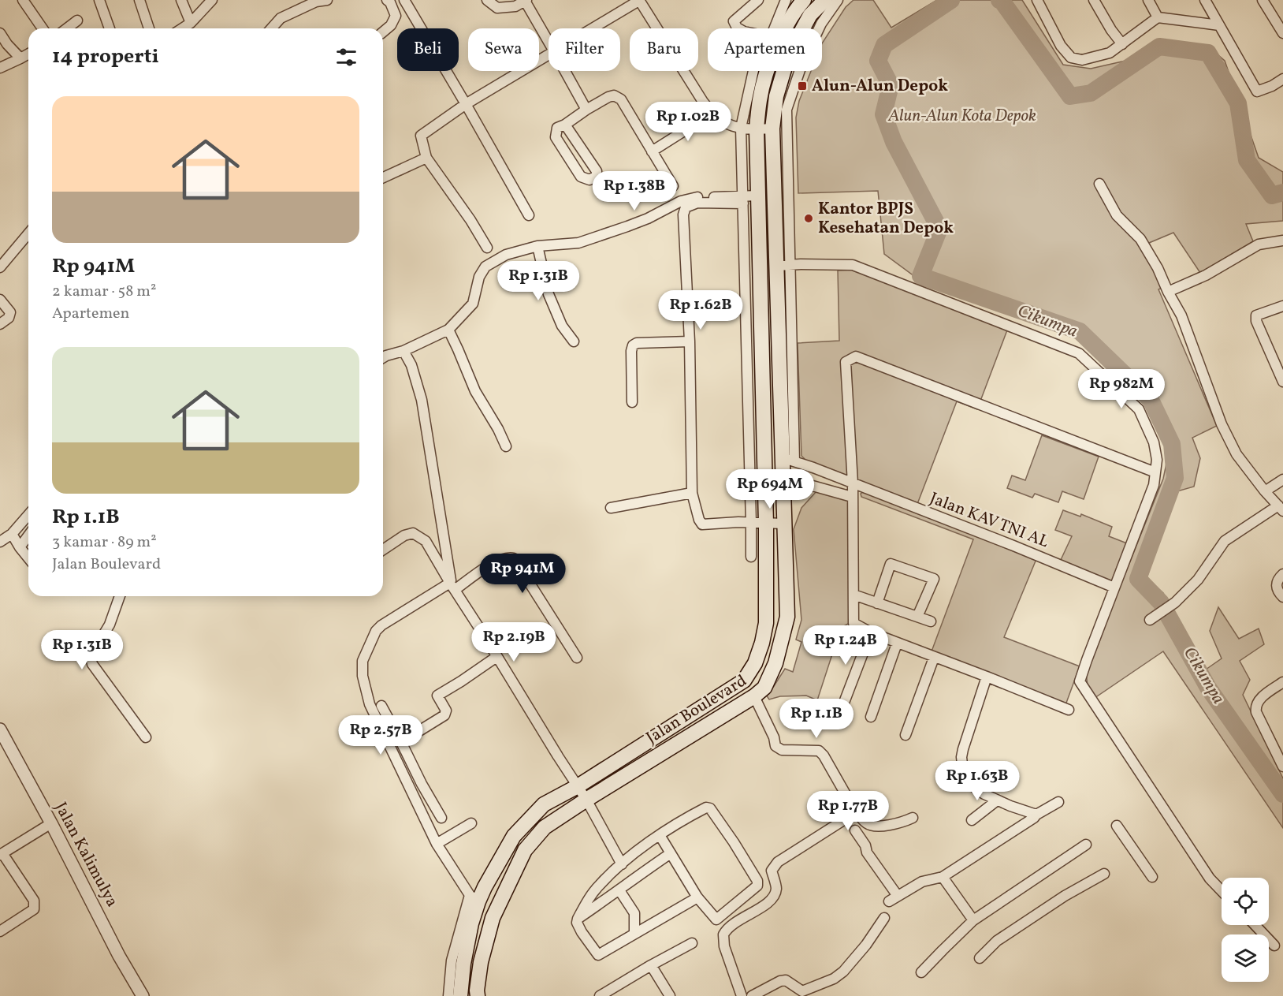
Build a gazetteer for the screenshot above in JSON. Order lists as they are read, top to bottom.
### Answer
{
  "streets": {
    "main road": ["Jalan Boulevard"],
    "street": ["Jalan KAV TNI AL", "Jalan Kalimulya"]
  },
  "crossings": [
    ["Jalan KAV TNI AL", "Jalan Boulevard"]
  ],
  "water": ["Cikumpa"],
  "parks": ["Alun-Alun Kota Depok"],
  "places": {
    "transit": ["Alun-Alun Depok"],
    "other": ["Kantor BPJS Kesehatan Depok"]
  },
  "page": {
    "chip": [
      "Beli",
      "Sewa",
      "Filter",
      "Baru",
      "Apartemen"
    ],
    "heading": "14 properti",
    "list": [
      {
        "name": "Rp 941M",
        "note": "2 kamar · 58 m² · Apartemen"
      },
      {
        "name": "Rp 1.1B",
        "note": "3 kamar · 89 m² · Jalan Boulevard"
      }
    ],
    "price": [
      "Rp 1.02B",
      "Rp 1.38B",
      "Rp 1.31B",
      "Rp 1.62B",
      "Rp 982M",
      "Rp 694M",
      "Rp 941M",
      "Rp 2.19B",
      "Rp 1.24B",
      "Rp 1.31B",
      "Rp 1.1B",
      "Rp 2.57B",
      "Rp 1.63B",
      "Rp 1.77B"
    ]
  }
}
